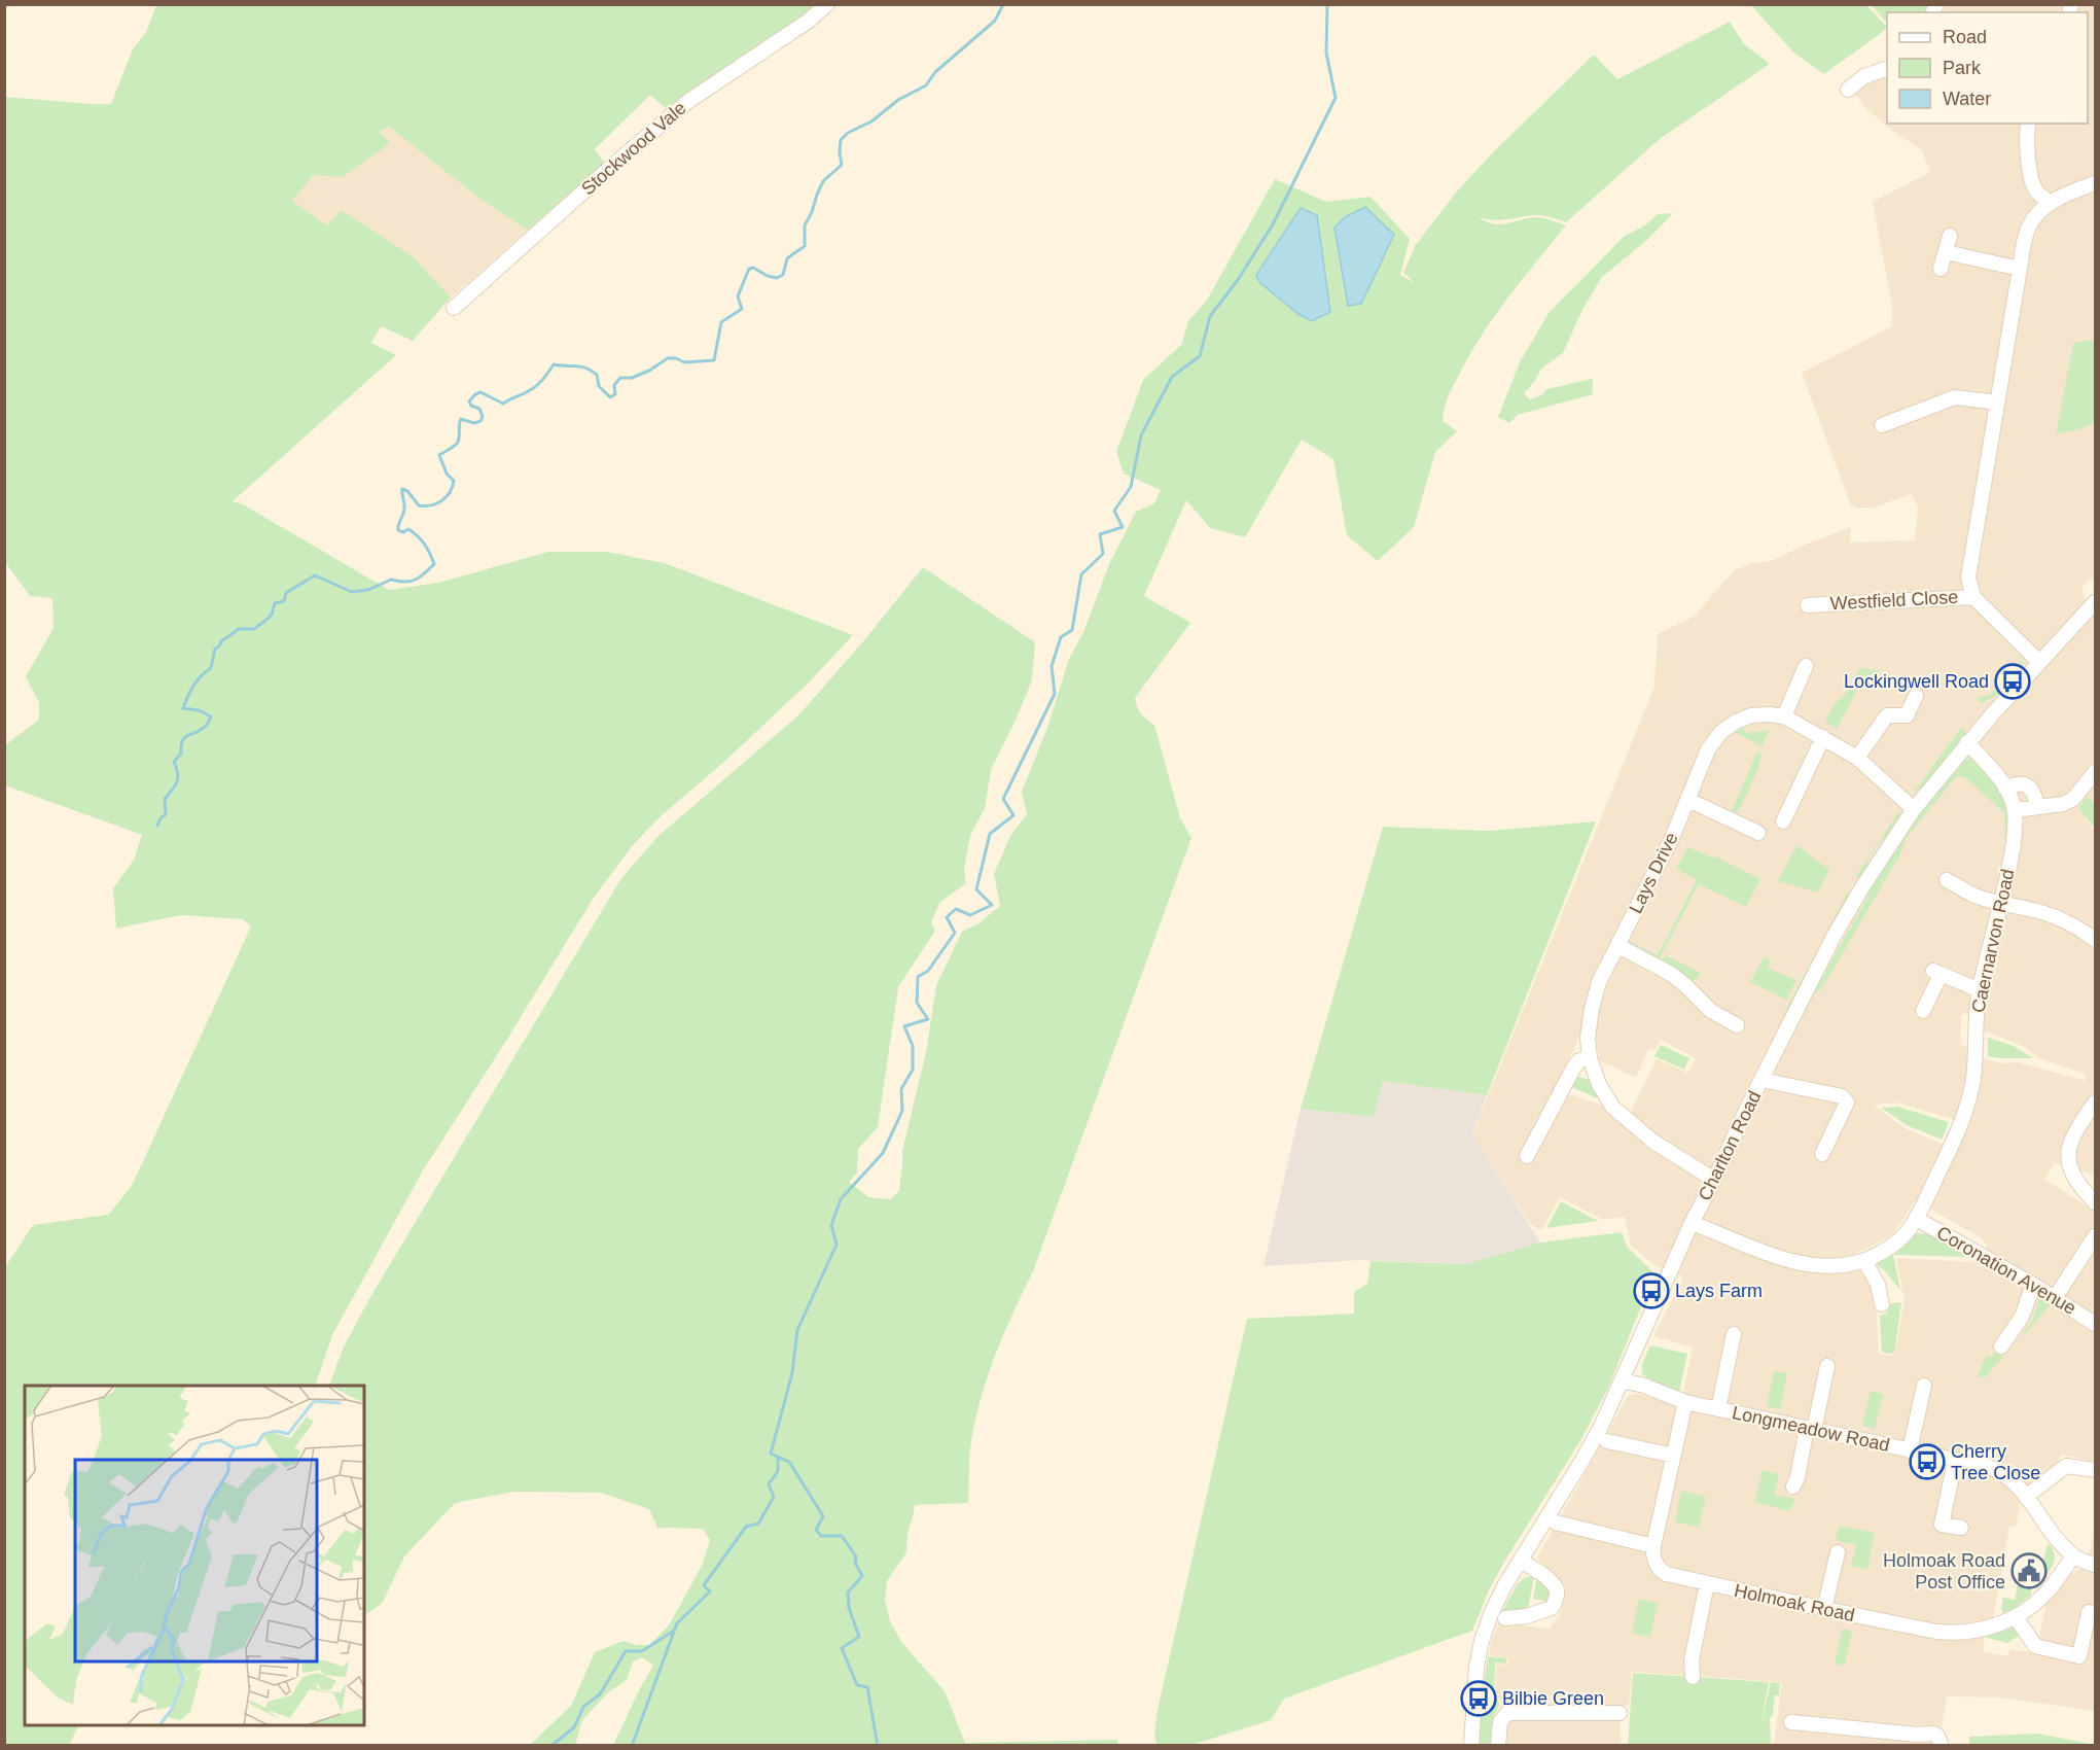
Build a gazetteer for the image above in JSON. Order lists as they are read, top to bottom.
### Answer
{
  "streets": {
    "street": [
      "Stockwood Vale",
      "Westfield Close",
      "Lays Drive",
      "Caernarvon Road",
      "Charlton Road",
      "Coronation Avenue",
      "Longmeadow Road",
      "Holmoak Road"
    ]
  },
  "crossings": [
    ["Lays Drive", "Charlton Road"],
    ["Caernarvon Road", "Charlton Road"],
    ["Caernarvon Road", "Coronation Avenue"],
    ["Charlton Road", "Longmeadow Road"],
    ["Longmeadow Road", "Holmoak Road"]
  ],
  "places": {
    "bus stop": [
      "Lockingwell Road",
      "Lays Farm",
      "Cherry Tree Close",
      "Bilbie Green"
    ],
    "public building": ["Holmoak Road Post Office"]
  },
  "legend": ["Road", "Park", "Water"]
}
